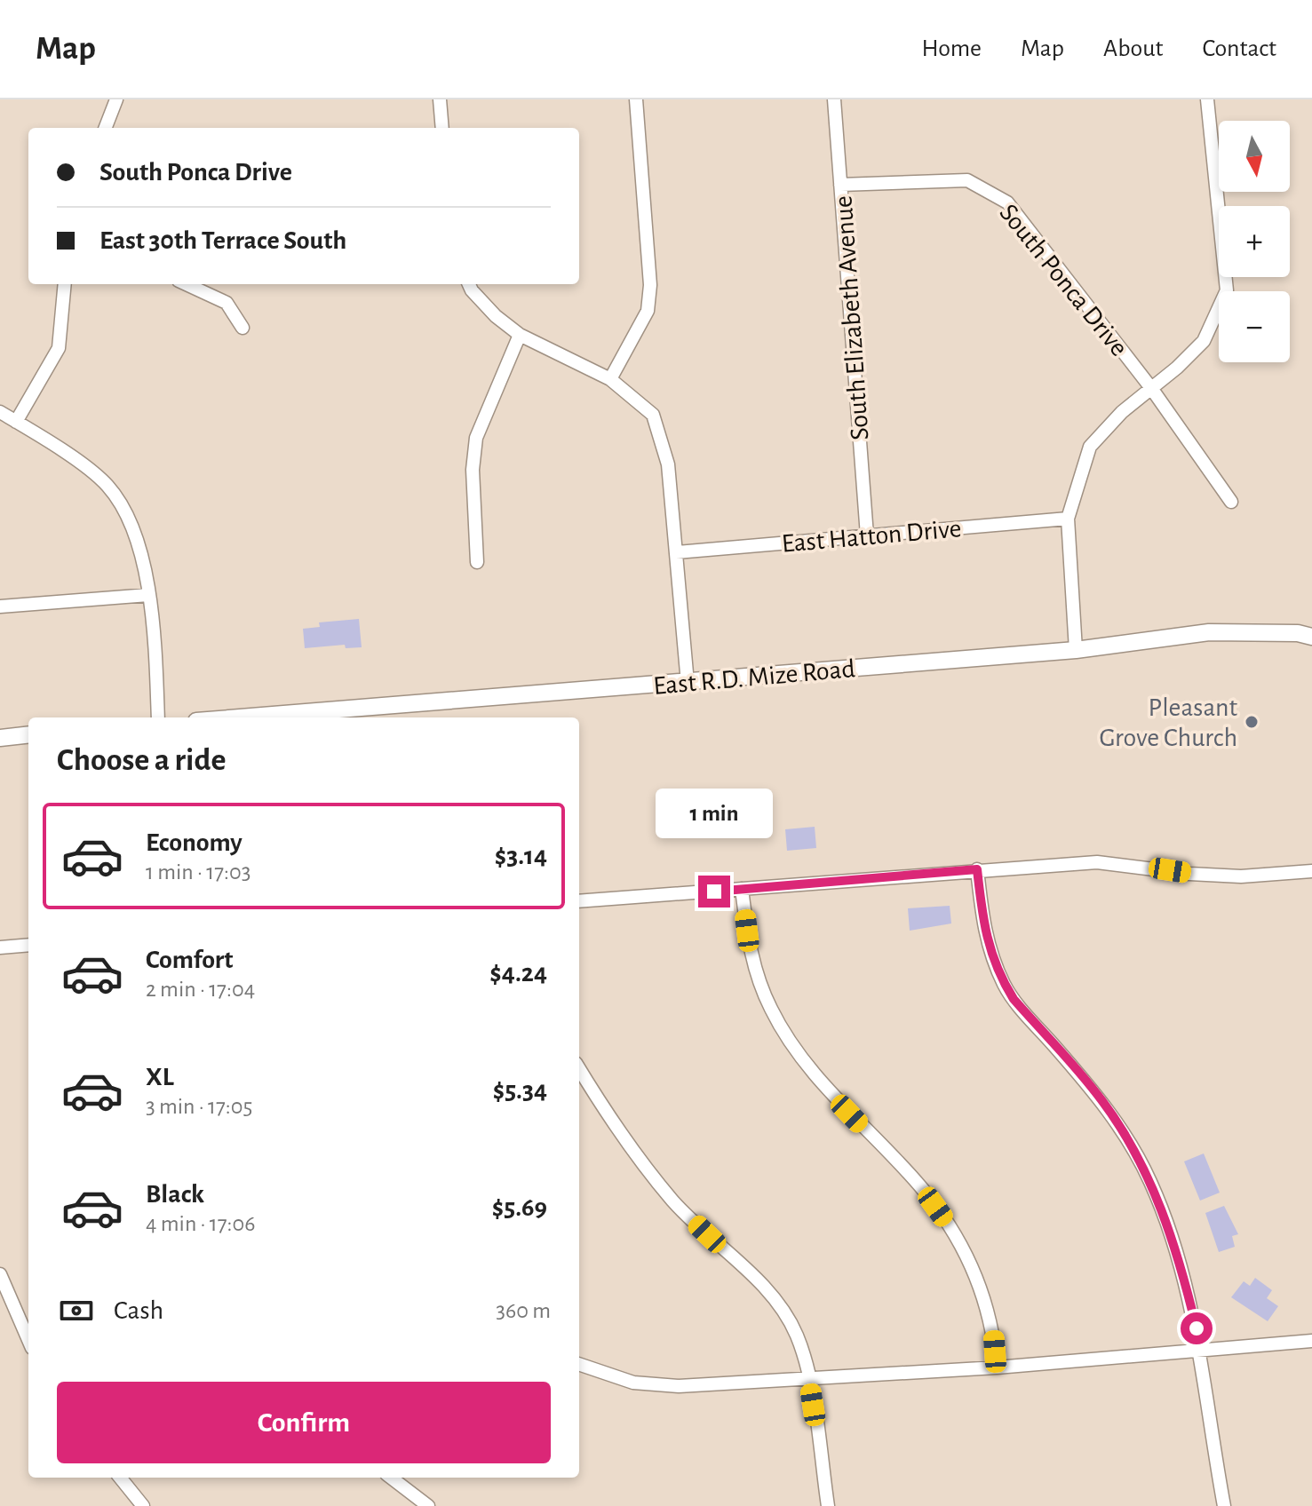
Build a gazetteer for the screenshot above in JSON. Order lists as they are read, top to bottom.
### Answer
{
  "streets": {
    "main road": ["East R.D. Mize Road"],
    "street": ["South Ponca Drive", "South Elizabeth Avenue", "East Hatton Drive"]
  },
  "crossings": [
    ["South Ponca Drive", "South Elizabeth Avenue"],
    ["South Elizabeth Avenue", "East Hatton Drive"]
  ],
  "places": ["Pleasant Grove Church"],
  "north": "bottom",
  "page": {
    "header": "Map",
    "nav": [
      "Home",
      "Map",
      "About",
      "Contact"
    ],
    "map_buttons": ["+", "−"],
    "banner": ["South Ponca Drive", "East 30th Terrace South"],
    "heading": "Choose a ride",
    "bubble": "1 min",
    "list": [
      {
        "name": "Economy",
        "note": "1 min · 17:03",
        "value": "$3.14"
      },
      {
        "name": "Comfort",
        "note": "2 min · 17:04",
        "value": "$4.24"
      },
      {
        "name": "XL",
        "note": "3 min · 17:05",
        "value": "$5.34"
      },
      {
        "name": "Black",
        "note": "4 min · 17:06",
        "value": "$5.69"
      }
    ],
    "pay": ["Cash", "360 m"],
    "buttons": "Confirm"
  }
}
